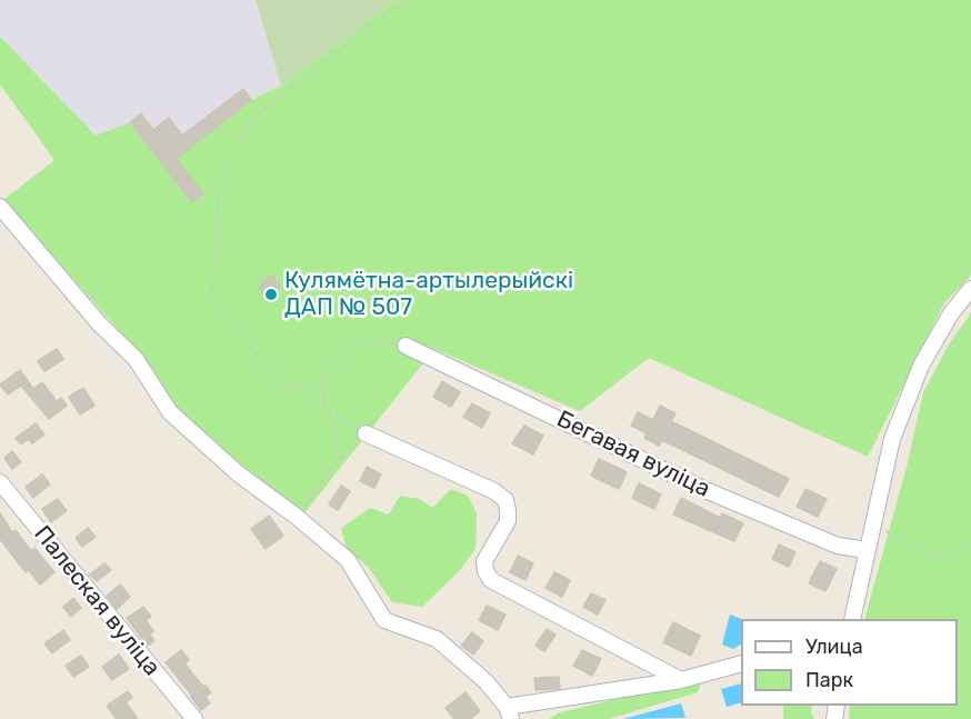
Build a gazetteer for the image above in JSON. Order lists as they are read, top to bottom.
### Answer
{
  "streets": {
    "street": ["Бегавая вуліца", "Палеская вуліца"]
  },
  "places": ["Кулямётна-артылерыйскі ДАП № 507"],
  "legend": ["Улица", "Парк"]
}
